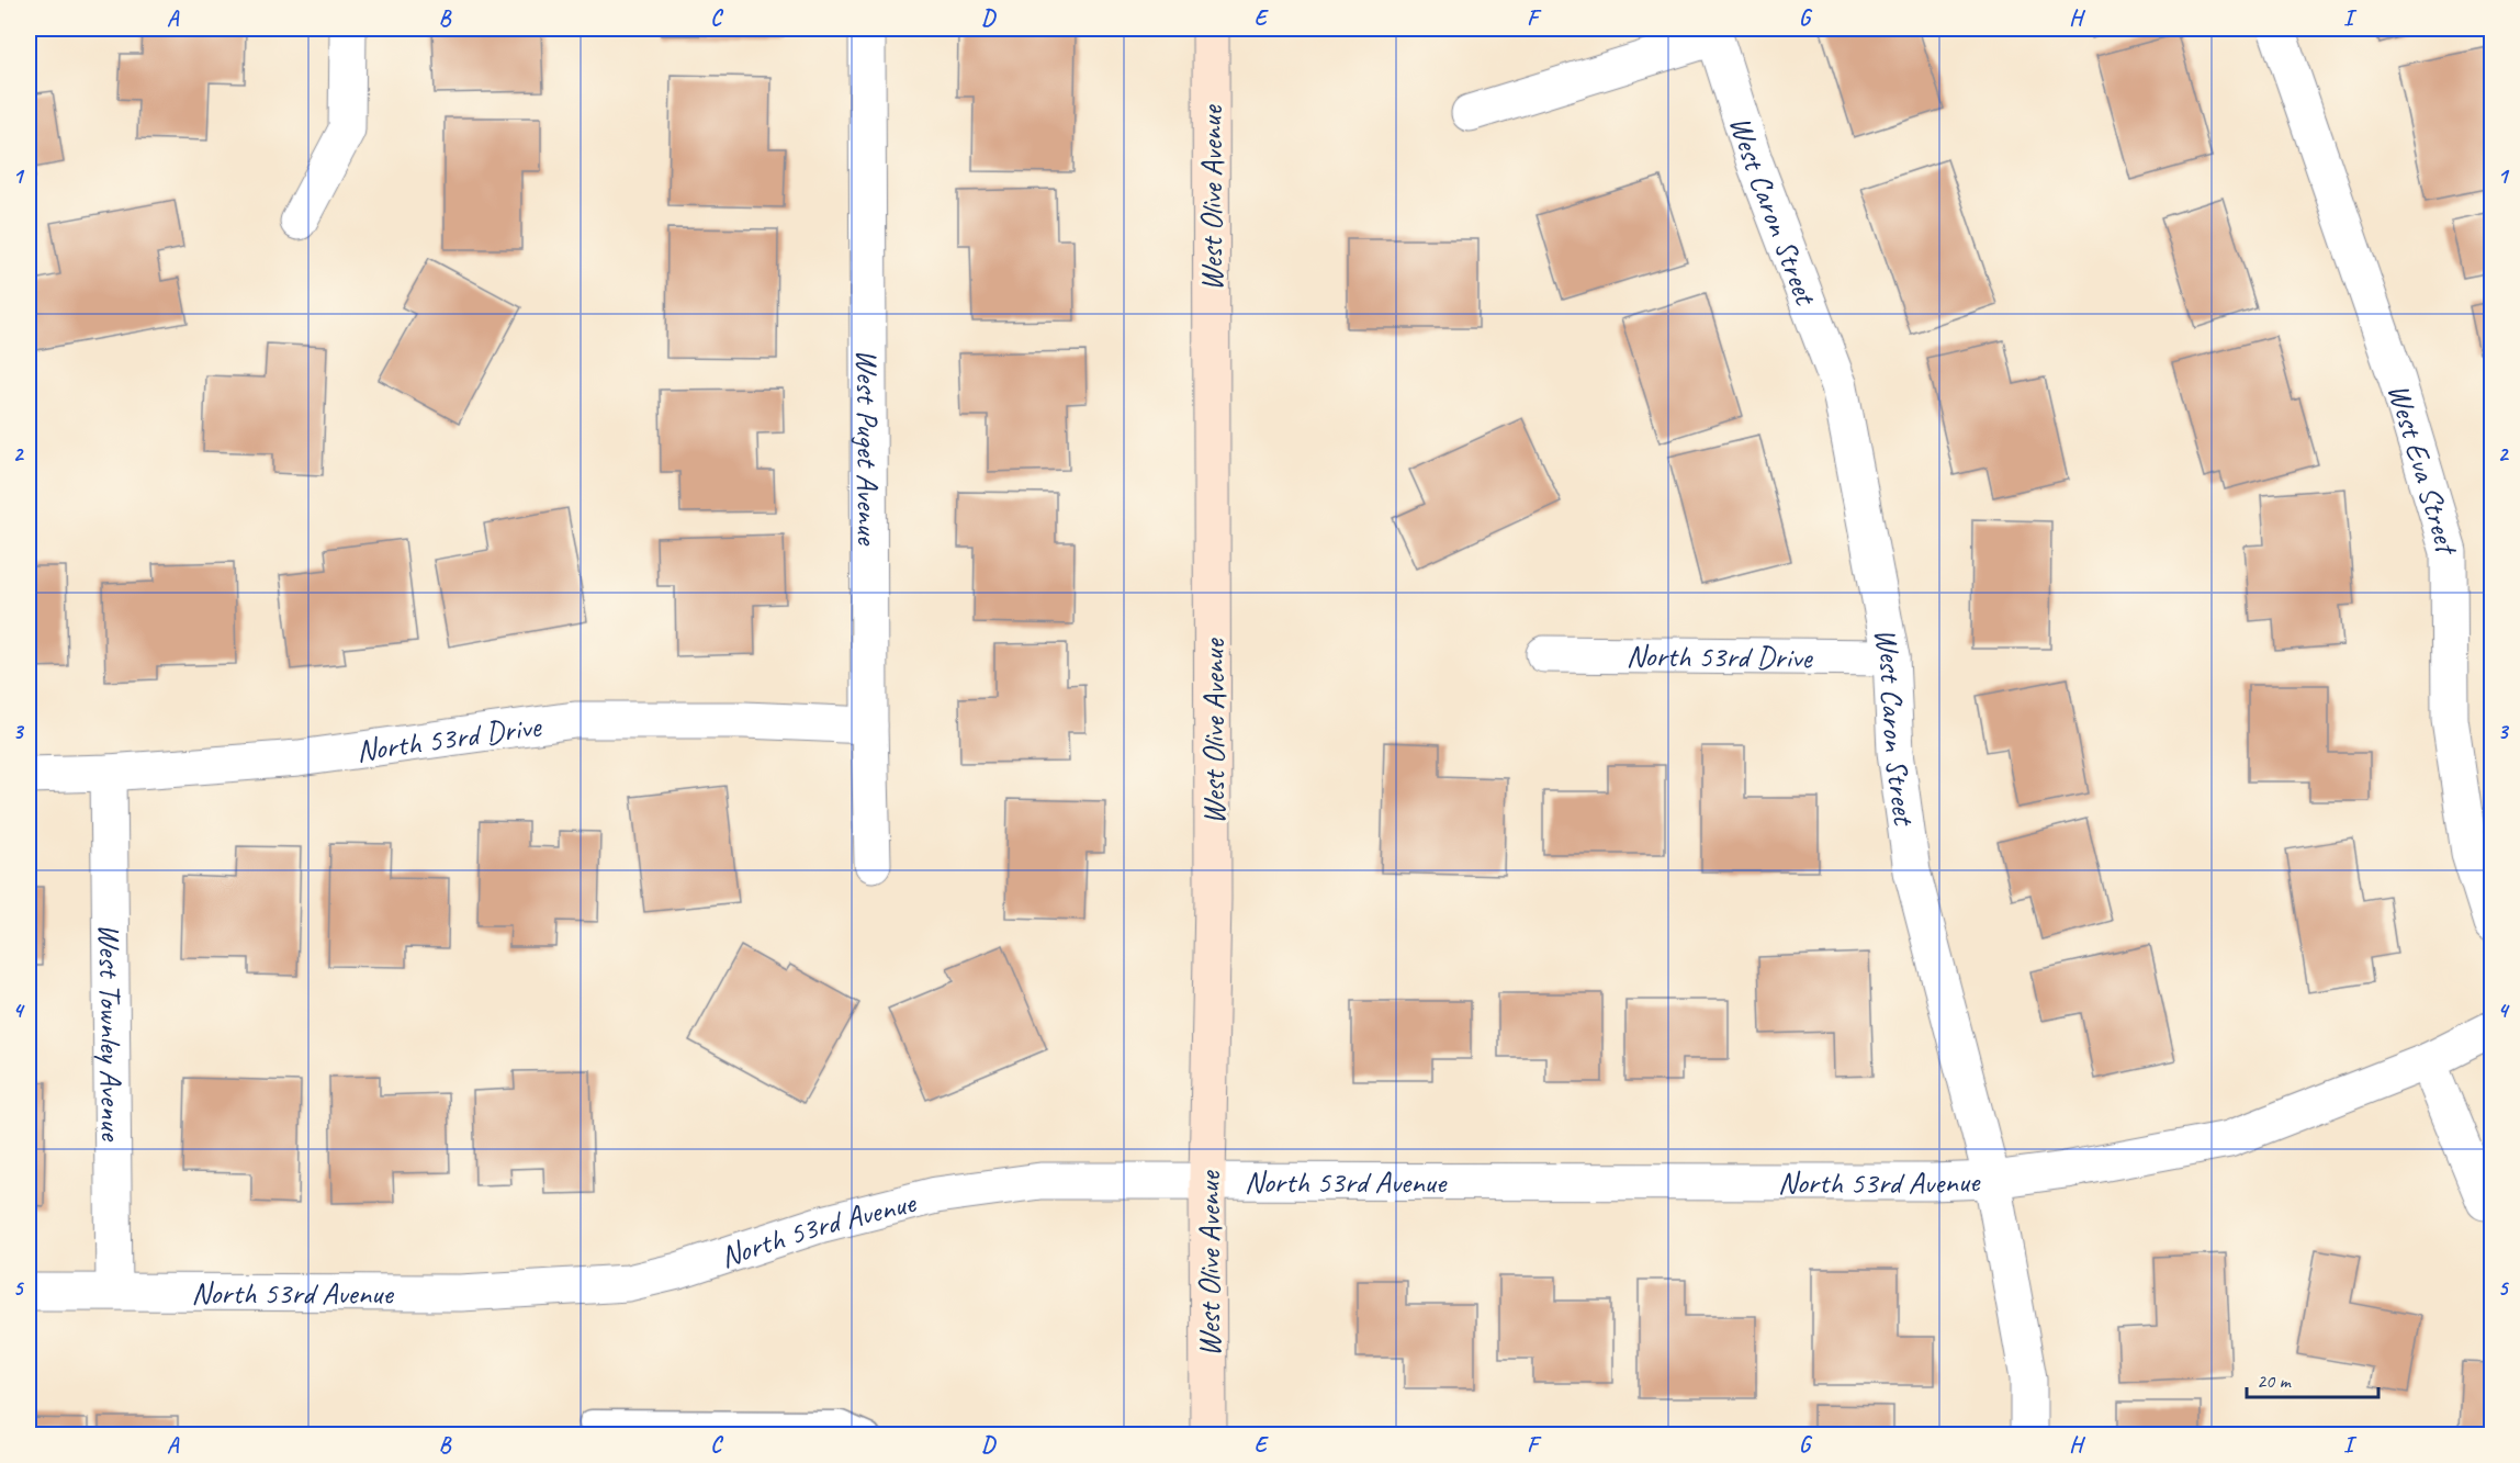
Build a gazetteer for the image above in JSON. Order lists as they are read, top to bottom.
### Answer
{
  "streets": {
    "main road": ["West Olive Avenue"],
    "street": [
      "West Caron Street",
      "West Puget Avenue",
      "West Eva Street",
      "North 53rd Drive",
      "West Townley Avenue",
      "North 53rd Avenue"
    ]
  },
  "crossings": [
    ["West Olive Avenue", "North 53rd Avenue"],
    ["West Caron Street", "North 53rd Drive"],
    ["West Caron Street", "North 53rd Avenue"],
    ["West Puget Avenue", "North 53rd Drive"],
    ["North 53rd Drive", "West Townley Avenue"],
    ["West Townley Avenue", "North 53rd Avenue"]
  ],
  "scale_bar": "20 m",
  "grid": {
    "columns": [
      "A",
      "B",
      "C",
      "D",
      "E",
      "F",
      "G",
      "H",
      "I"
    ],
    "rows": [
      "1",
      "2",
      "3",
      "4",
      "5"
    ]
  }
}
